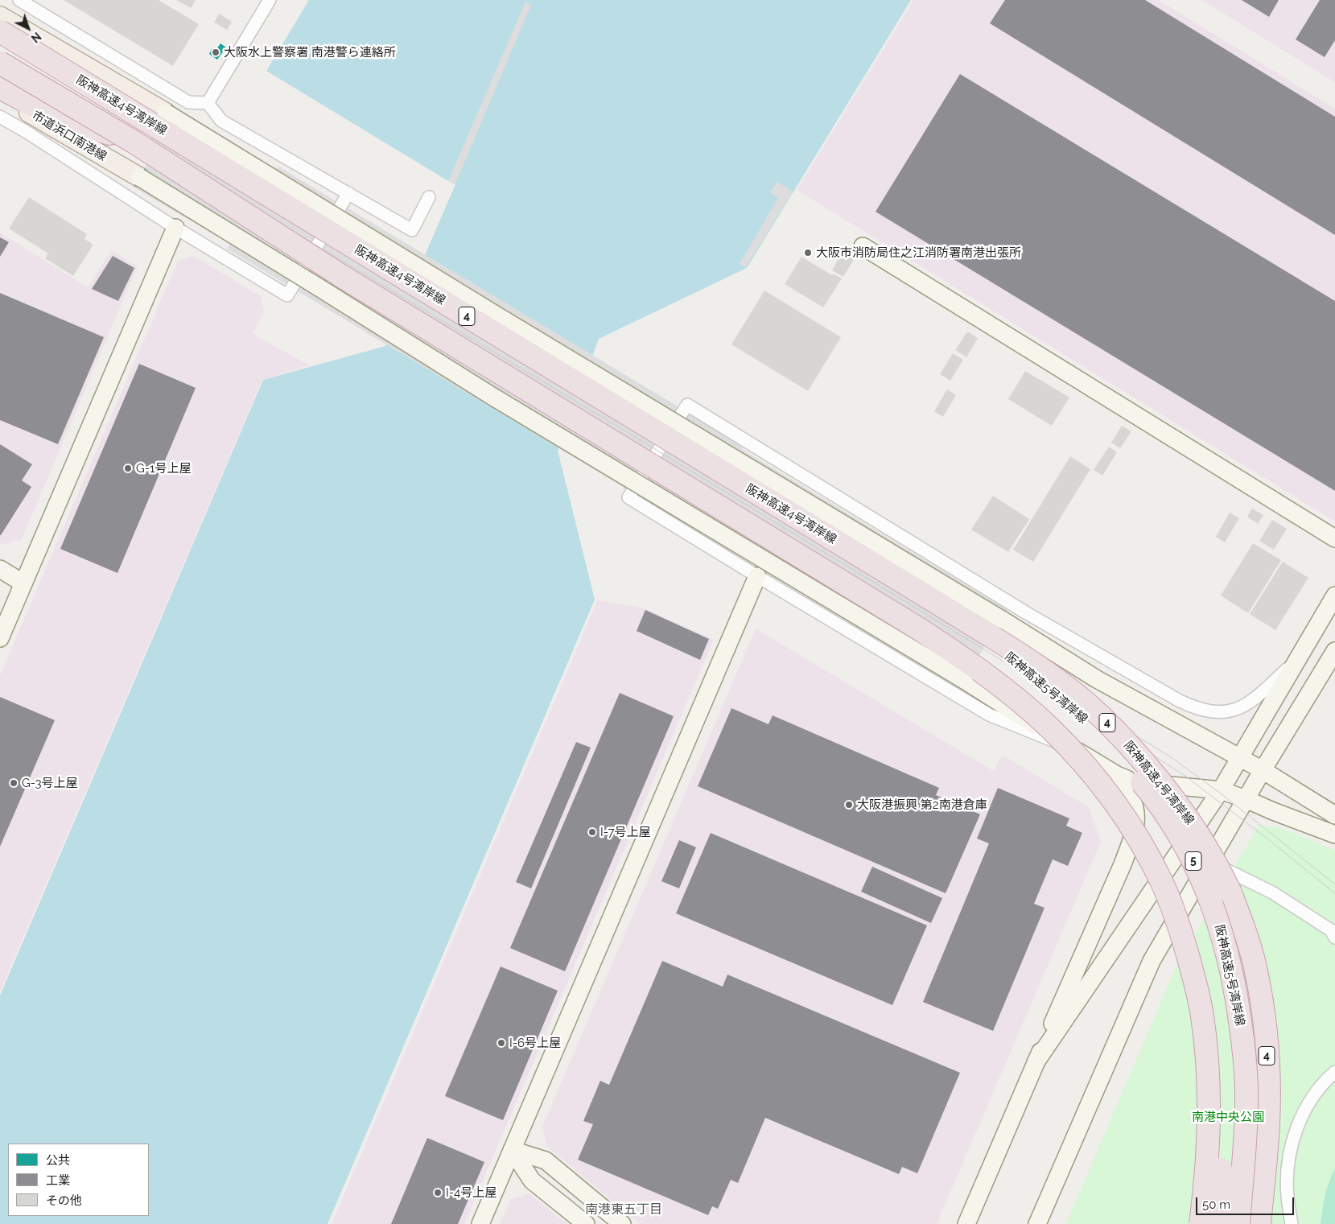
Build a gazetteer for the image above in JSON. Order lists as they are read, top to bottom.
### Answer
{
  "streets": {
    "highway": [
      "阪神高速4号湾岸線",
      "4",
      "阪神高速5号湾岸線",
      "5"
    ],
    "main road": ["市道浜口南港線"]
  },
  "crossings": [
    ["阪神高速4号湾岸線", "阪神高速5号湾岸線"]
  ],
  "districts": ["南港東五丁目"],
  "parks": ["南港中央公園"],
  "places": [
    "大阪水上警察署 南港警ら連絡所",
    "大阪市消防局住之江消防署南港出張所",
    "G-1号上屋",
    "G-3号上屋",
    "大阪港振興 第2南港倉庫",
    "I-7号上屋",
    "I-6号上屋",
    "I-4号上屋"
  ],
  "legend": ["公共", "工業", "その他"],
  "scale_bar": "50 m",
  "north": "bottom right"
}
